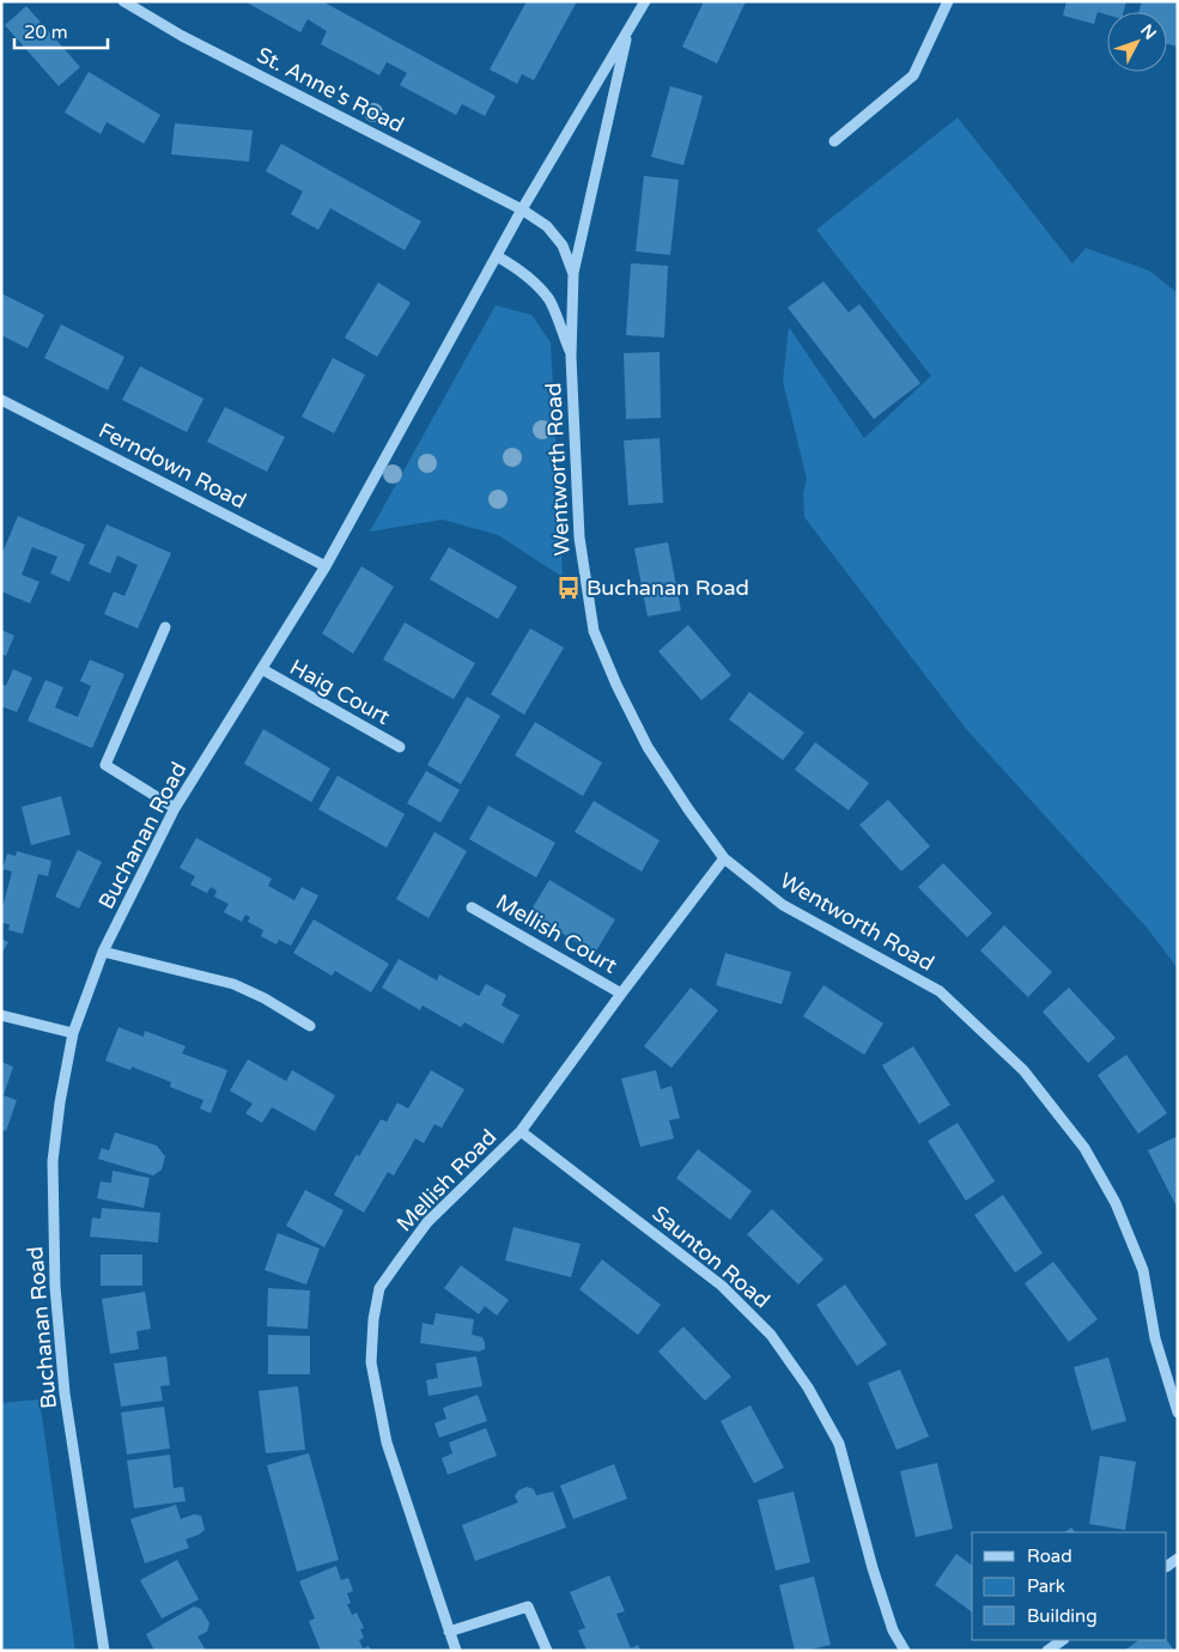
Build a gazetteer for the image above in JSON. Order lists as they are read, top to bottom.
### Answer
{
  "streets": {
    "street": [
      "St. Anne's Road",
      "Ferndown Road",
      "Wentworth Road",
      "Haig Court",
      "Buchanan Road",
      "Mellish Court",
      "Mellish Road",
      "Saunton Road"
    ]
  },
  "crossings": [
    ["St. Anne's Road", "Wentworth Road"],
    ["St. Anne's Road", "Buchanan Road"],
    ["Ferndown Road", "Buchanan Road"],
    ["Wentworth Road", "Buchanan Road"],
    ["Wentworth Road", "Mellish Road"],
    ["Haig Court", "Buchanan Road"],
    ["Mellish Court", "Mellish Road"],
    ["Mellish Road", "Saunton Road"]
  ],
  "places": {
    "bus stop": ["Buchanan Road"]
  },
  "legend": ["Road", "Park", "Building"],
  "scale_bar": "20 m",
  "north": "top right"
}
